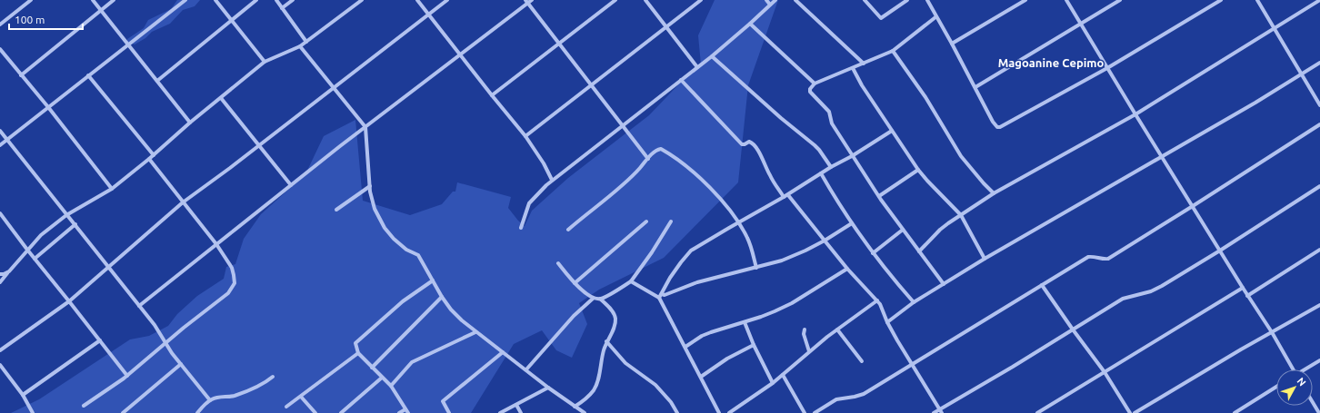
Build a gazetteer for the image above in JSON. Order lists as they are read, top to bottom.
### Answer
{
  "districts": ["Magoanine Cepimo"],
  "scale_bar": "100 m",
  "north": "top right"
}
